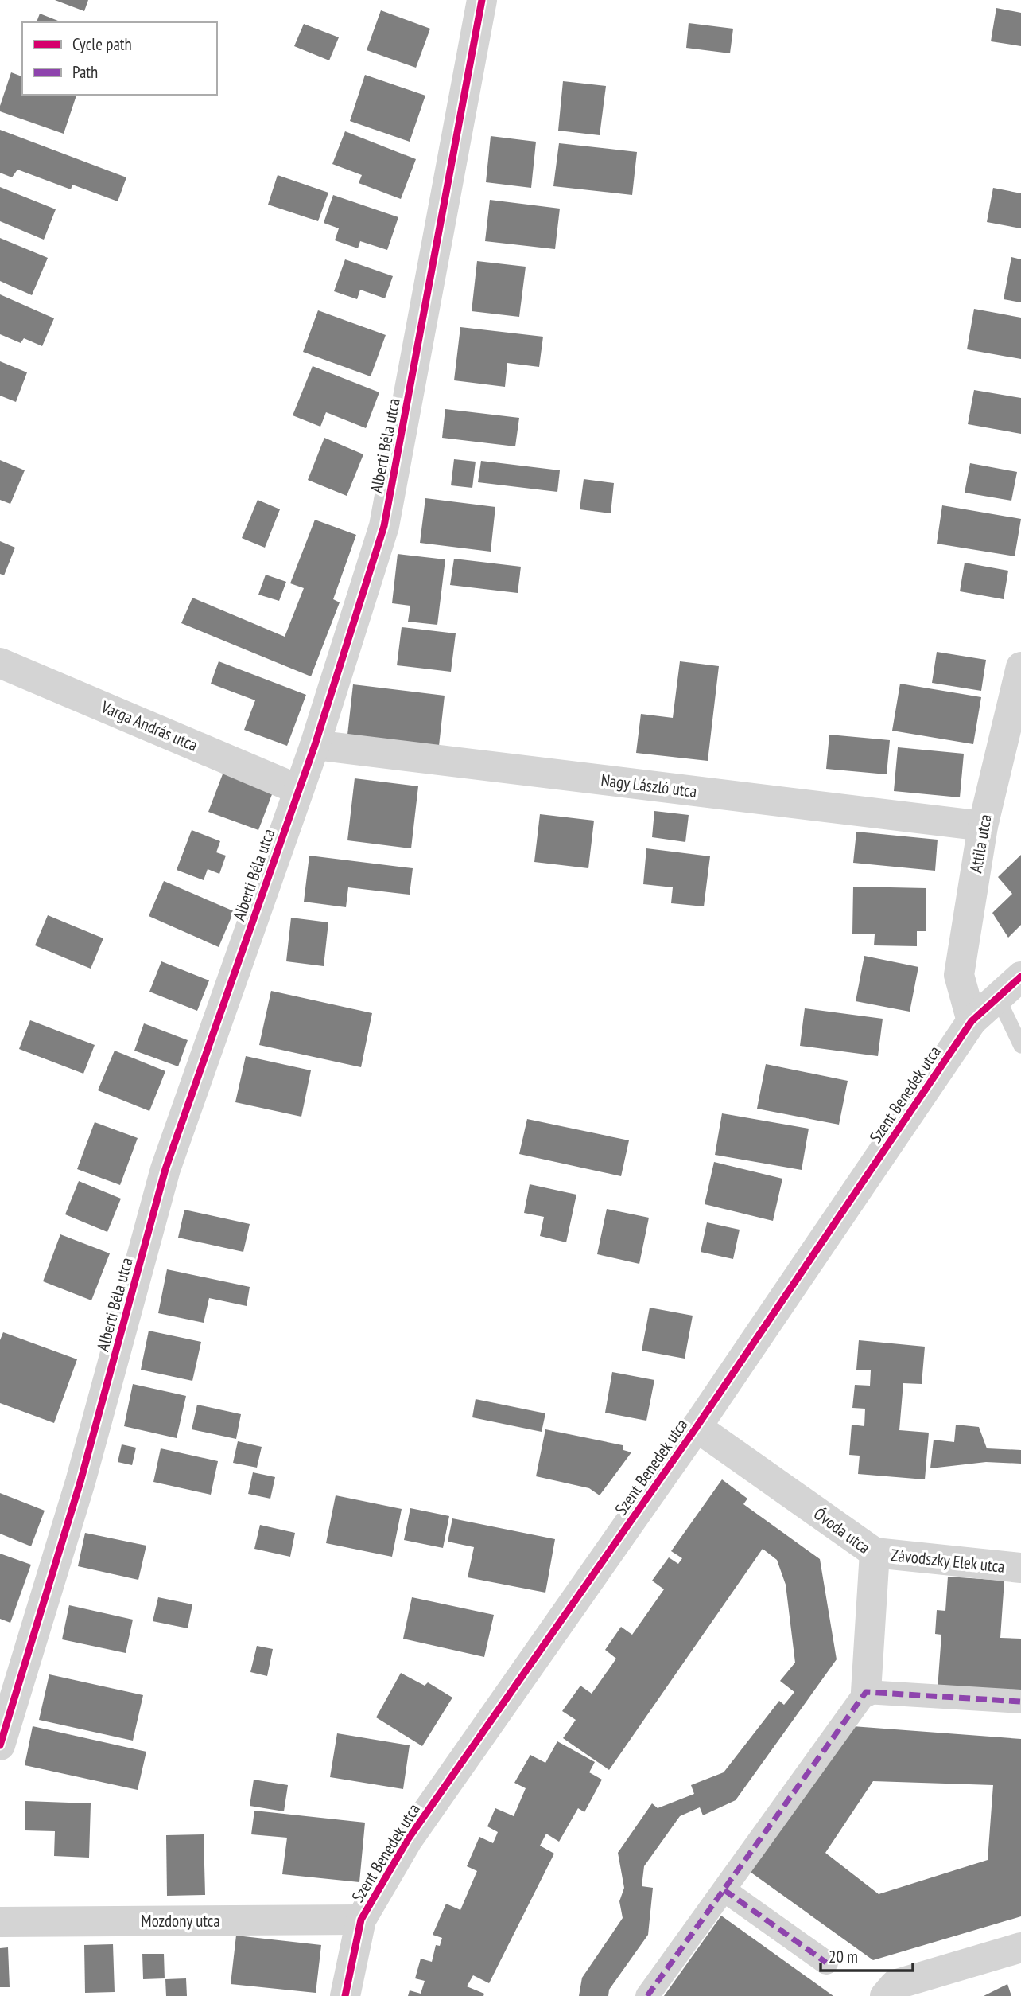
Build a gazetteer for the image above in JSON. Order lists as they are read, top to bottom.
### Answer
{
  "streets": {
    "street": [
      "Alberti Béla utca",
      "Varga András utca",
      "Nagy László utca",
      "Attila utca",
      "Szent Benedek utca",
      "Óvoda utca",
      "Závodszky Elek utca",
      "Mozdony utca"
    ]
  },
  "crossings": [
    ["Alberti Béla utca", "Varga András utca"],
    ["Alberti Béla utca", "Nagy László utca"],
    ["Nagy László utca", "Attila utca"],
    ["Attila utca", "Szent Benedek utca"],
    ["Szent Benedek utca", "Óvoda utca"],
    ["Szent Benedek utca", "Mozdony utca"],
    ["Óvoda utca", "Závodszky Elek utca"]
  ],
  "legend": ["Cycle path", "Path"],
  "scale_bar": "20 m"
}
